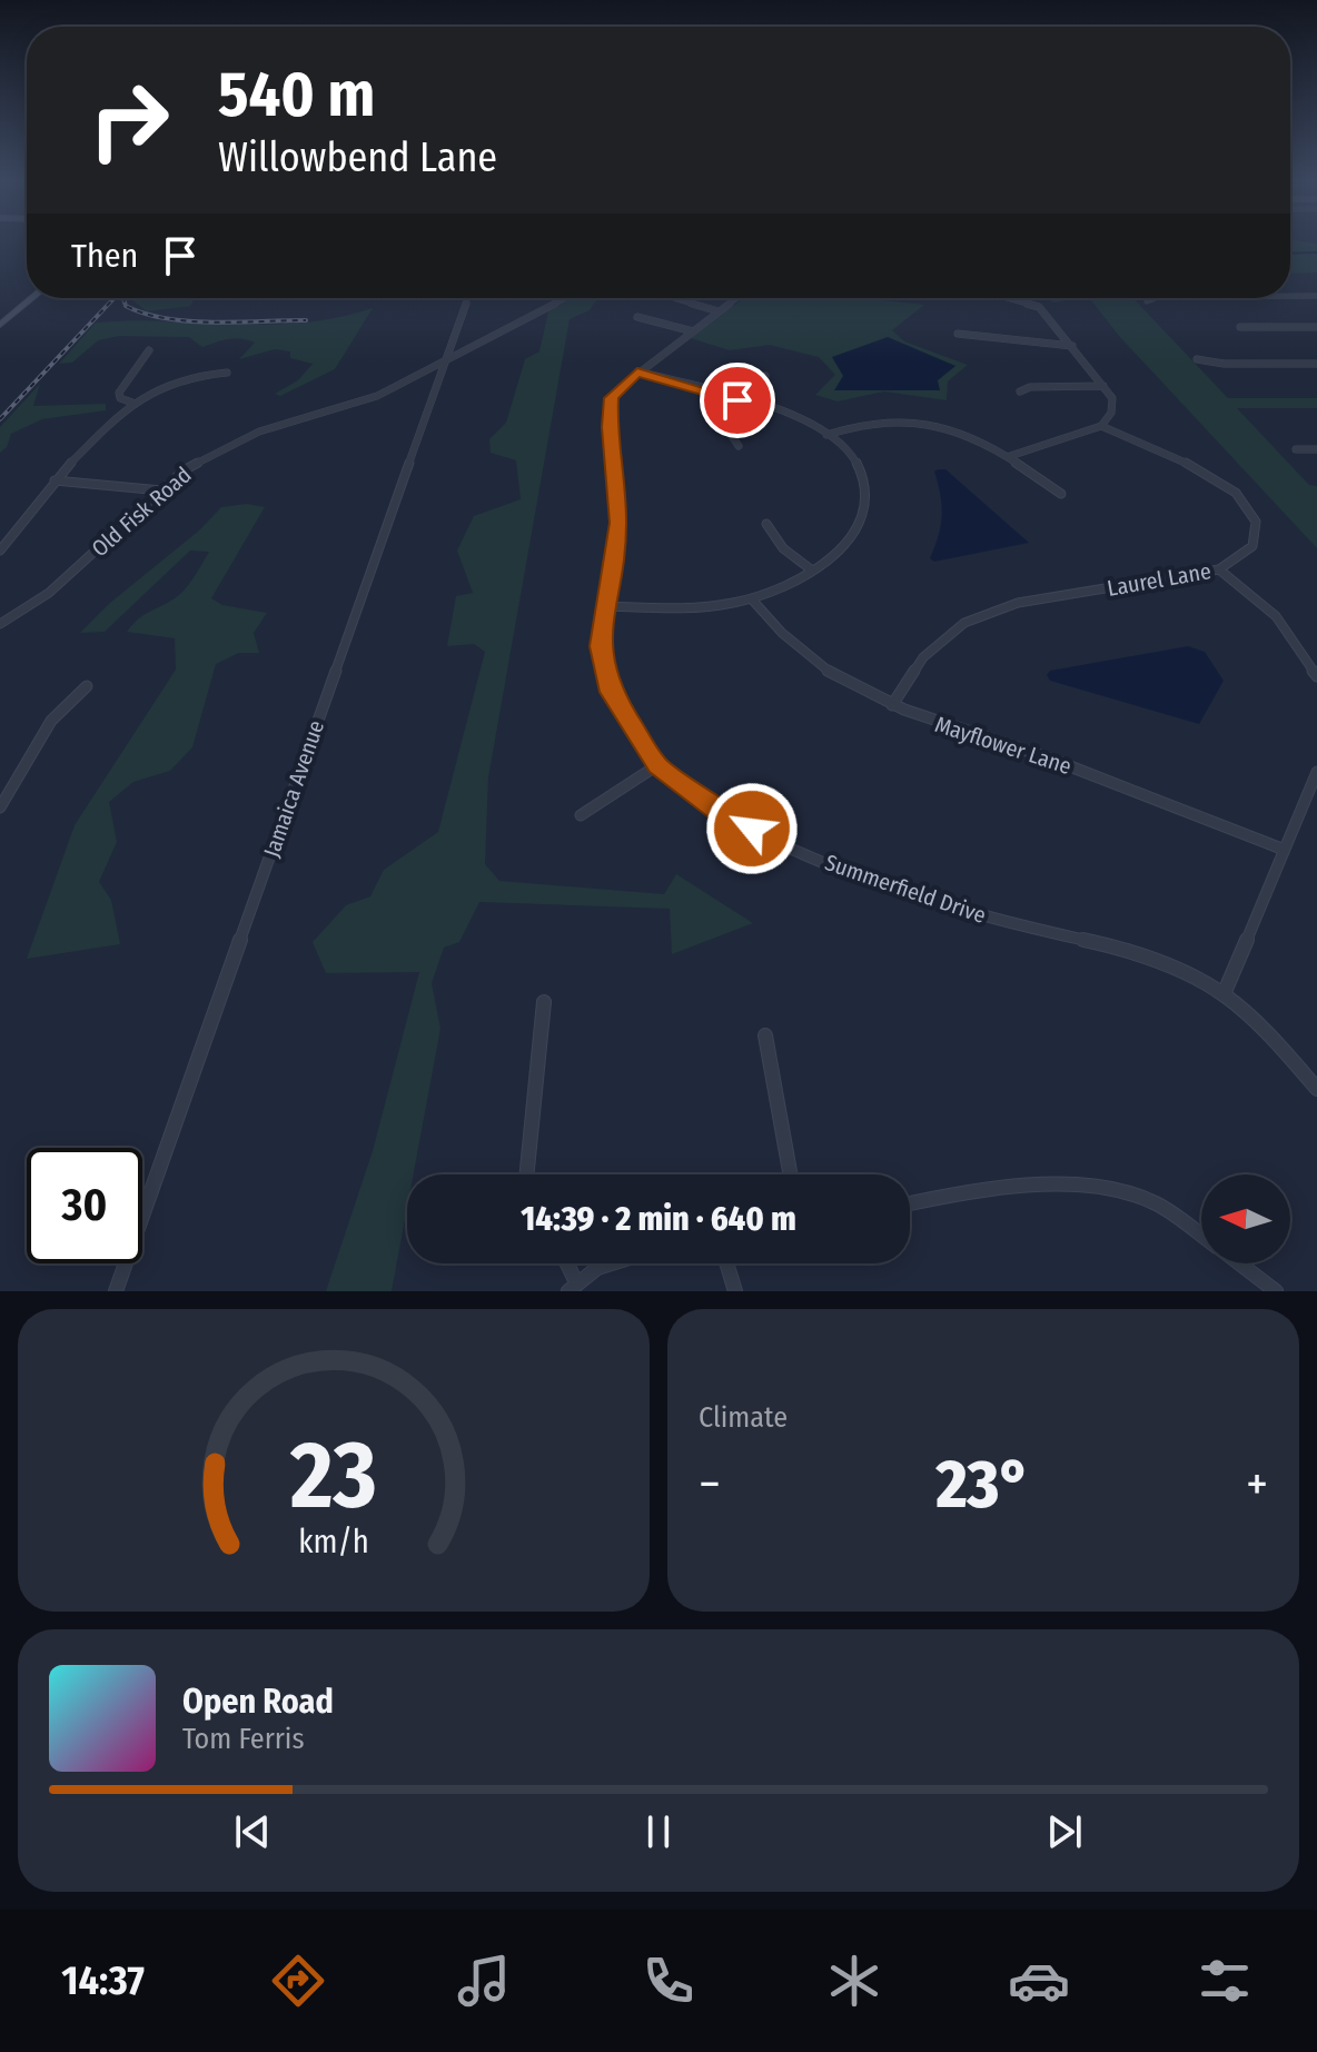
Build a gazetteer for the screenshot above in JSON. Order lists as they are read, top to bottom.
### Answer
{
  "streets": {
    "street": [
      "Old Fisk Road",
      "Laurel Lane",
      "Mayflower Lane",
      "Jamaica Avenue",
      "Summerfield Drive"
    ]
  },
  "crossings": [
    ["Old Fisk Road", "Jamaica Avenue"],
    ["Laurel Lane", "Mayflower Lane"]
  ],
  "north": "left",
  "page": {
    "turn": ["540 m", "Willowbend Lane"],
    "then": "Then",
    "limit": "30",
    "trip": "14:39 · 2 min · 640 m",
    "tile": "Climate",
    "heat": ["−", "23°", "+"],
    "song": ["Open Road", "Tom Ferris"],
    "tabs": "14:37",
    "gauge": ["23", "km/h"]
  }
}
